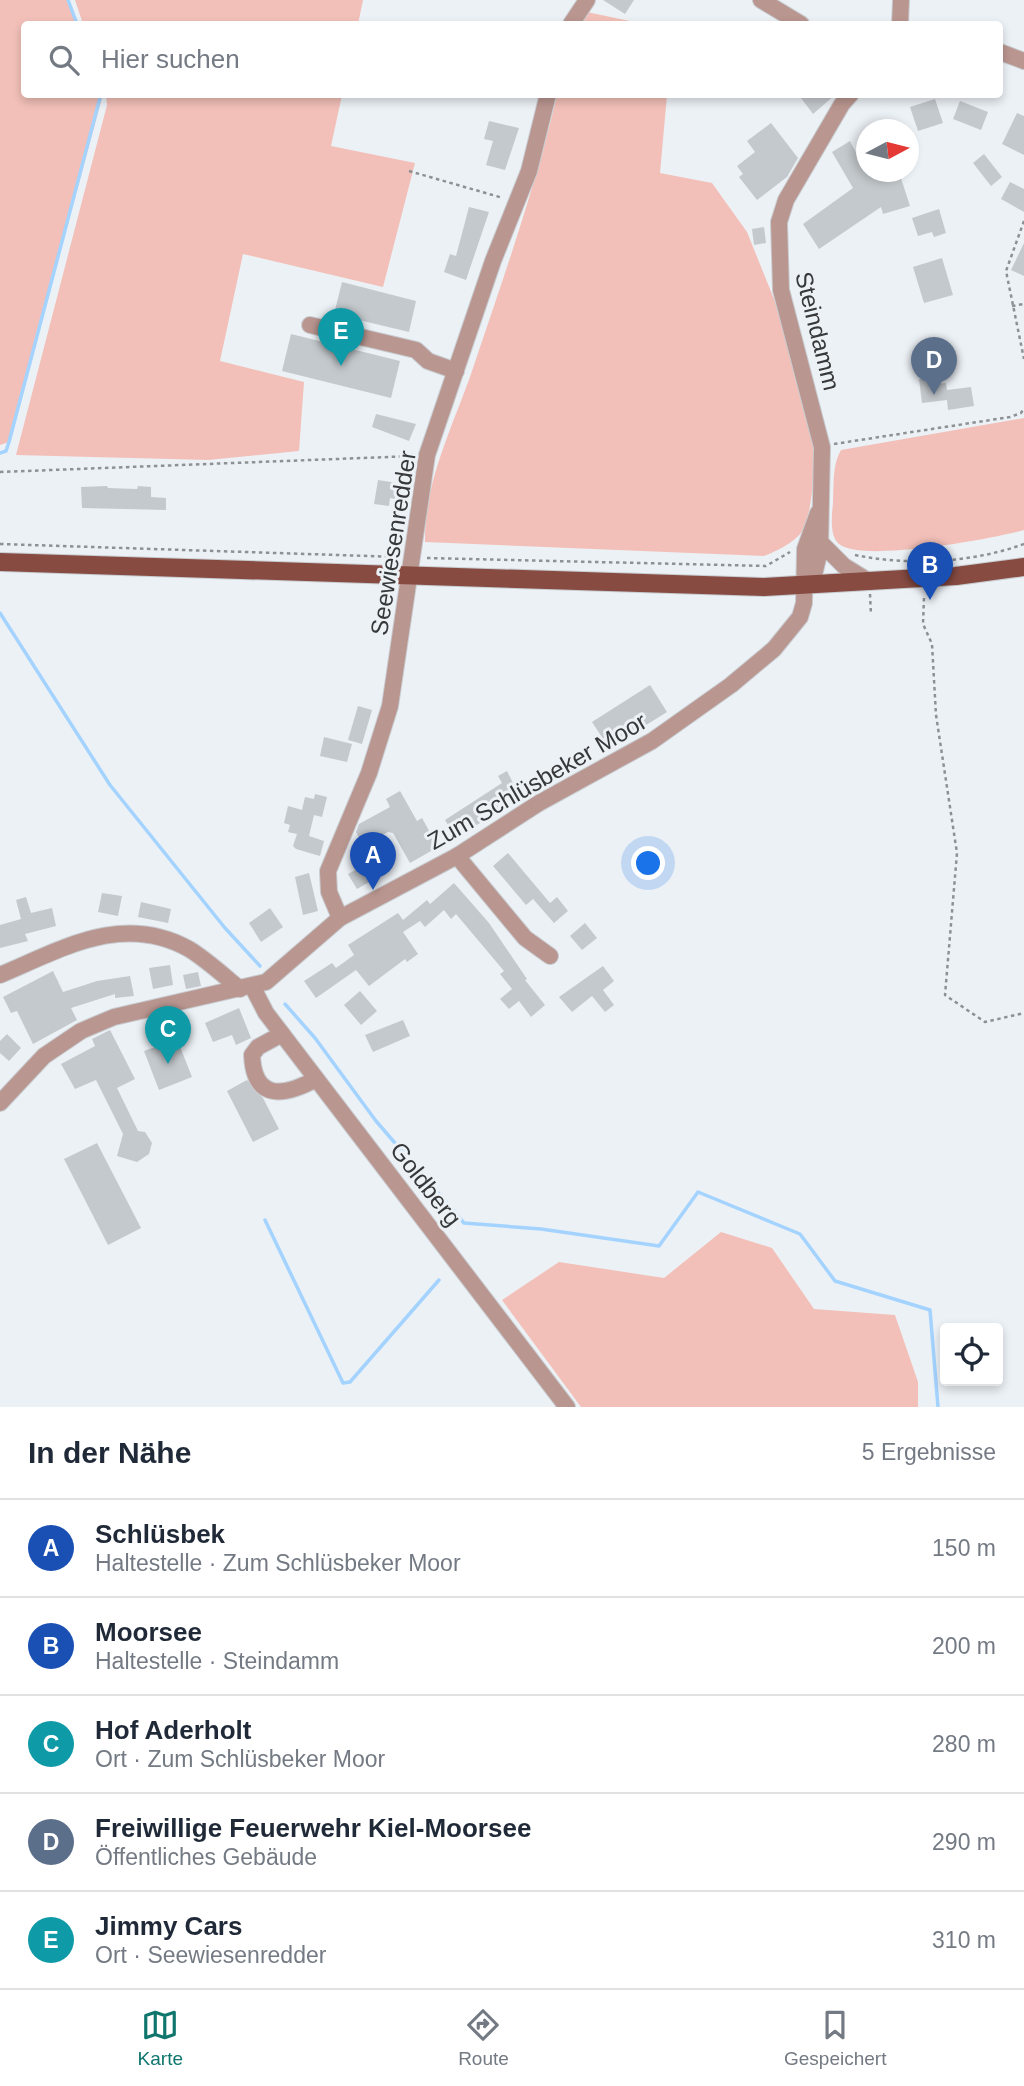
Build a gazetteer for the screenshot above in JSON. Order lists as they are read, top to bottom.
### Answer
{
  "streets": {
    "street": [
      "Steindamm",
      "Seewiesenredder",
      "Zum Schlüsbeker Moor",
      "Goldberg"
    ]
  },
  "crossings": [
    ["Steindamm", "Zum Schlüsbeker Moor"],
    ["Seewiesenredder", "Zum Schlüsbeker Moor"],
    ["Zum Schlüsbeker Moor", "Goldberg"]
  ],
  "north": "right",
  "page": {
    "search": "Hier suchen",
    "pins": [
      "E",
      "D",
      "B",
      "A",
      "C"
    ],
    "heading": ["In der Nähe", "5 Ergebnisse"],
    "list": [
      {
        "mark": "A",
        "name": "Schlüsbek",
        "note": "Haltestelle · Zum Schlüsbeker Moor",
        "value": "150 m"
      },
      {
        "mark": "B",
        "name": "Moorsee",
        "note": "Haltestelle · Steindamm",
        "value": "200 m"
      },
      {
        "mark": "C",
        "name": "Hof Aderholt",
        "note": "Ort · Zum Schlüsbeker Moor",
        "value": "280 m"
      },
      {
        "mark": "D",
        "name": "Freiwillige Feuerwehr Kiel-Moorsee",
        "note": "Öffentliches Gebäude",
        "value": "290 m"
      },
      {
        "mark": "E",
        "name": "Jimmy Cars",
        "note": "Ort · Seewiesenredder",
        "value": "310 m"
      }
    ],
    "nav": ["Karte", "Route", "Gespeichert"]
  }
}
